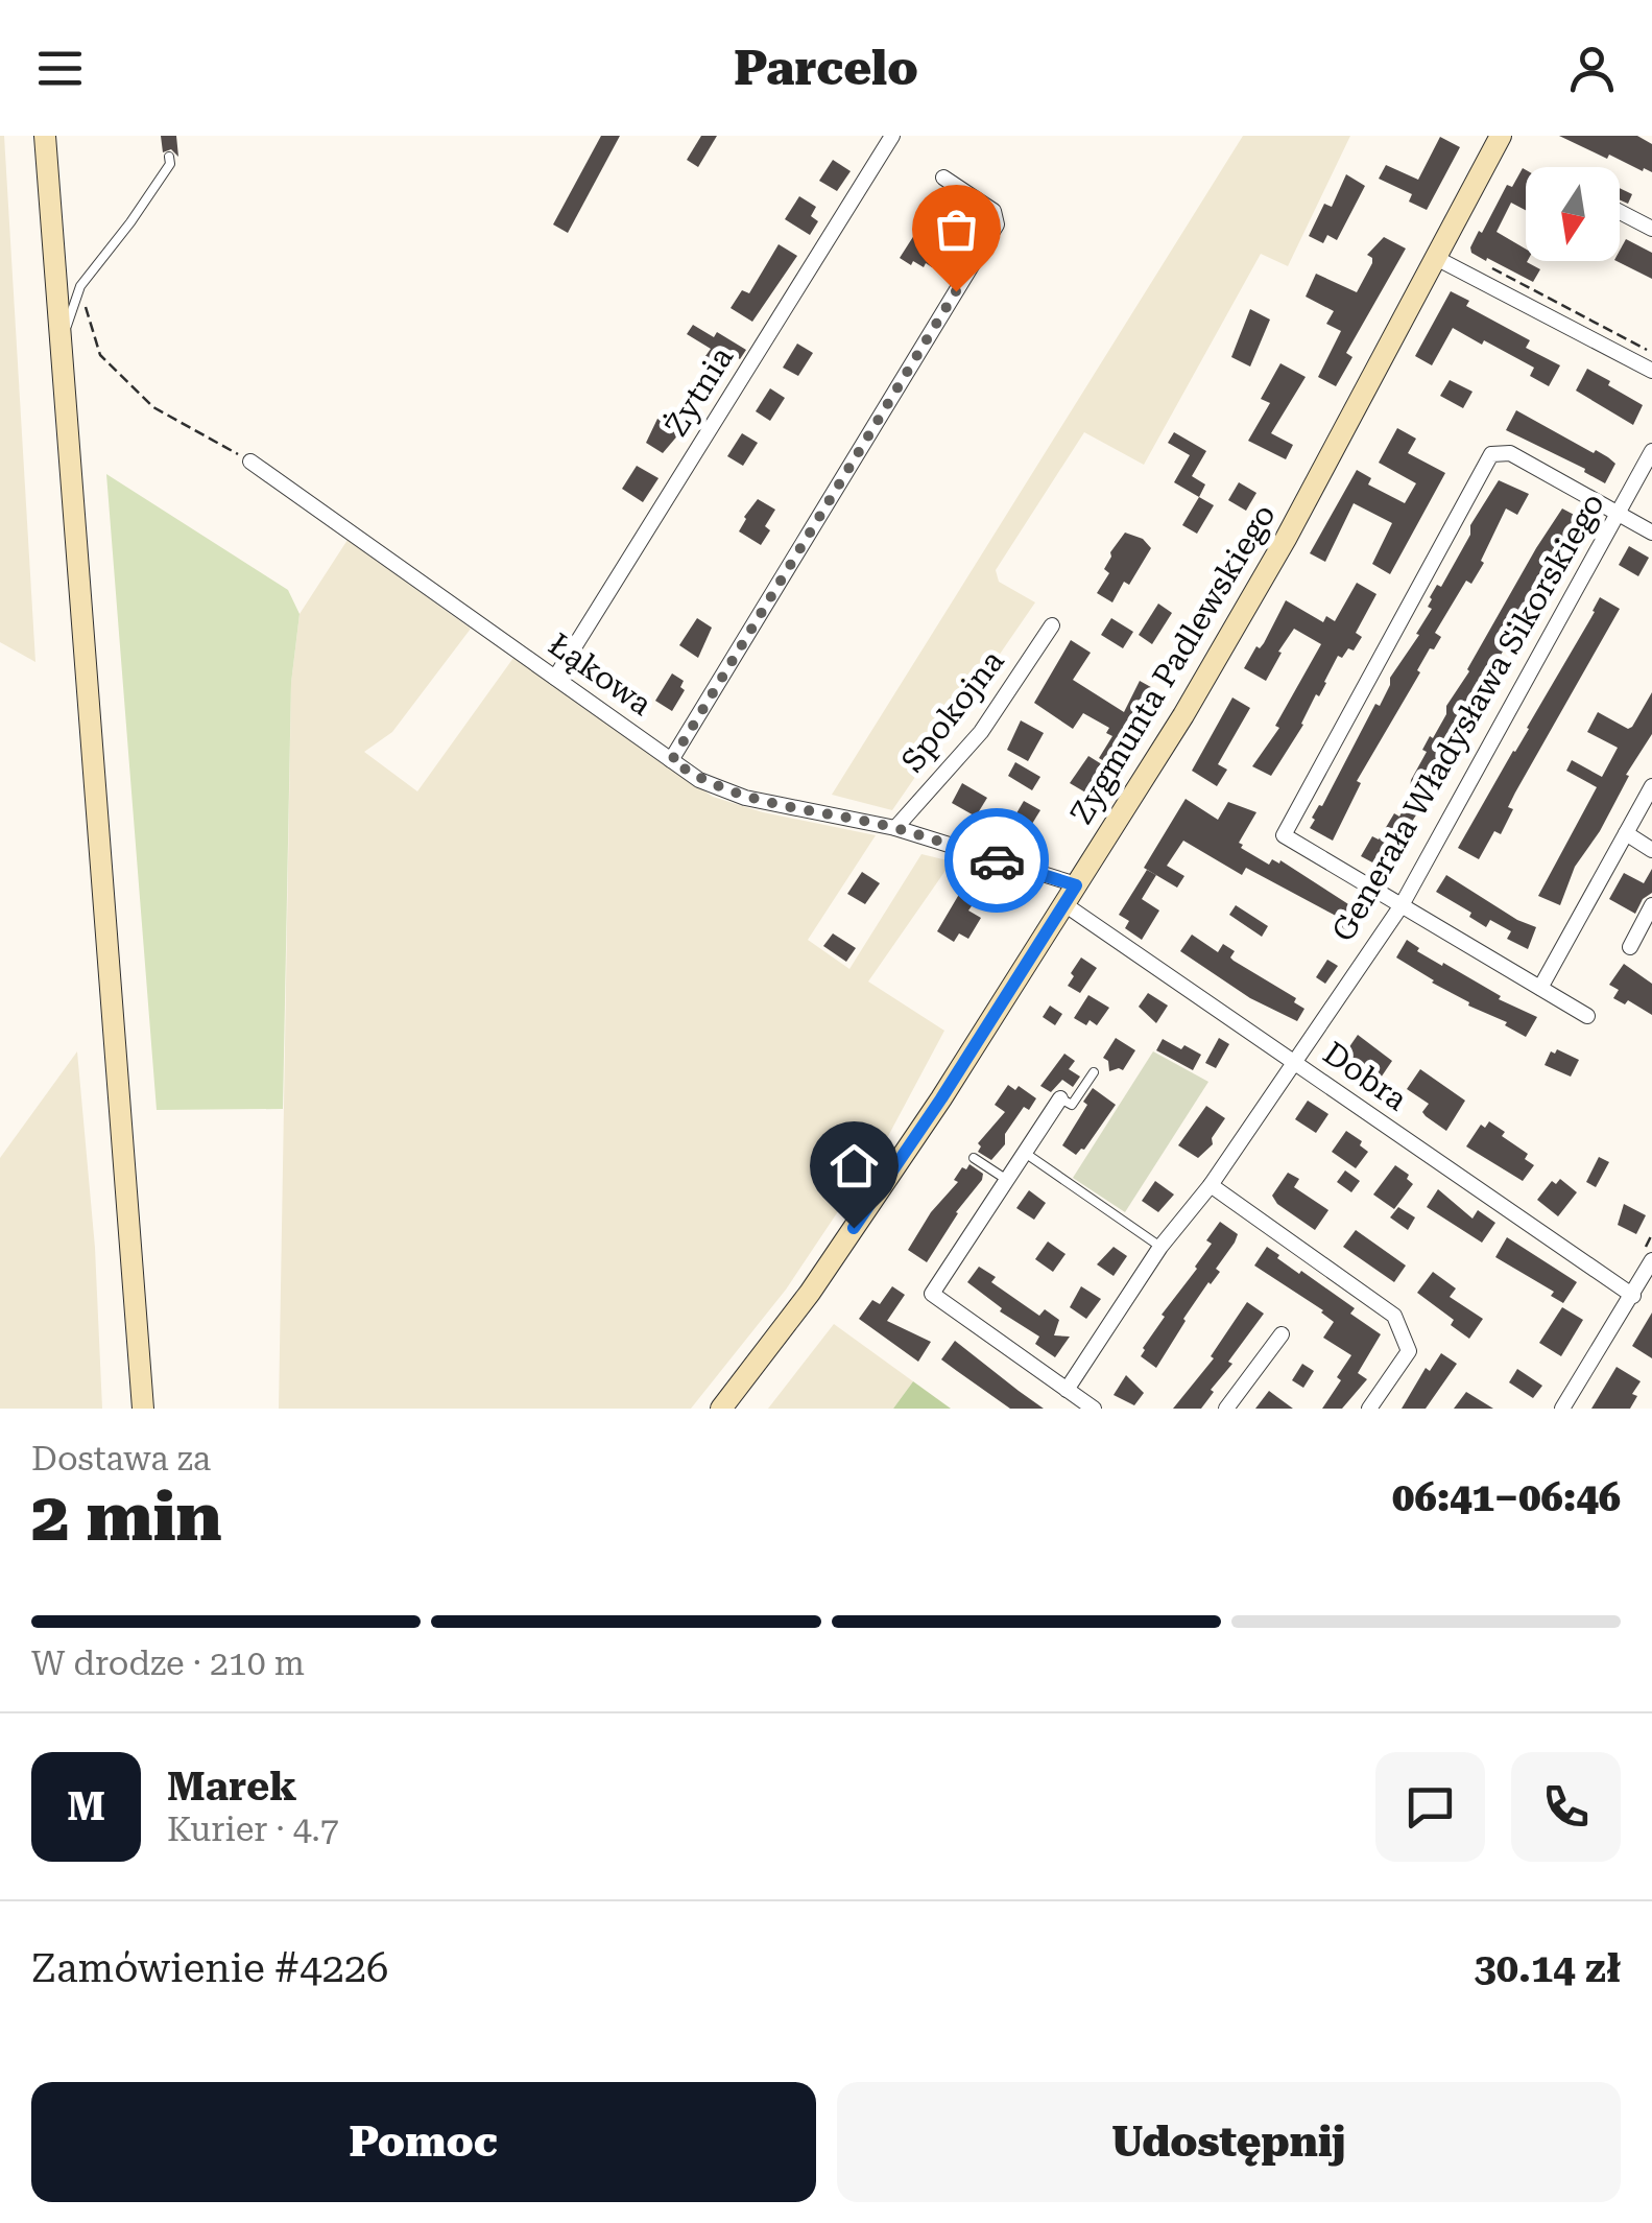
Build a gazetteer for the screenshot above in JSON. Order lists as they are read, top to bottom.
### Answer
{
  "streets": {
    "street": [
      "Żytnia",
      "Zygmunta Padlewskiego",
      "Łąkowa",
      "Spokojna",
      "Generała Władysława Sikorskiego",
      "Dobra"
    ]
  },
  "crossings": [
    ["Żytnia", "Łąkowa"],
    ["Zygmunta Padlewskiego", "Łąkowa"],
    ["Zygmunta Padlewskiego", "Dobra"],
    ["Łąkowa", "Spokojna"],
    ["Łąkowa", "Dobra"],
    ["Generała Władysława Sikorskiego", "Dobra"]
  ],
  "north": "bottom",
  "page": {
    "header": "Parcelo",
    "heading": ["2 min", "Dostawa za", "06:41–06:46"],
    "panel": [
      "Marek",
      "Kurier · 4.7",
      "Zamówienie #4226",
      "30.14 zł"
    ],
    "bar": "W drodze · 210 m",
    "round": "M",
    "buttons": ["Pomoc", "Udostępnij"]
  }
}
